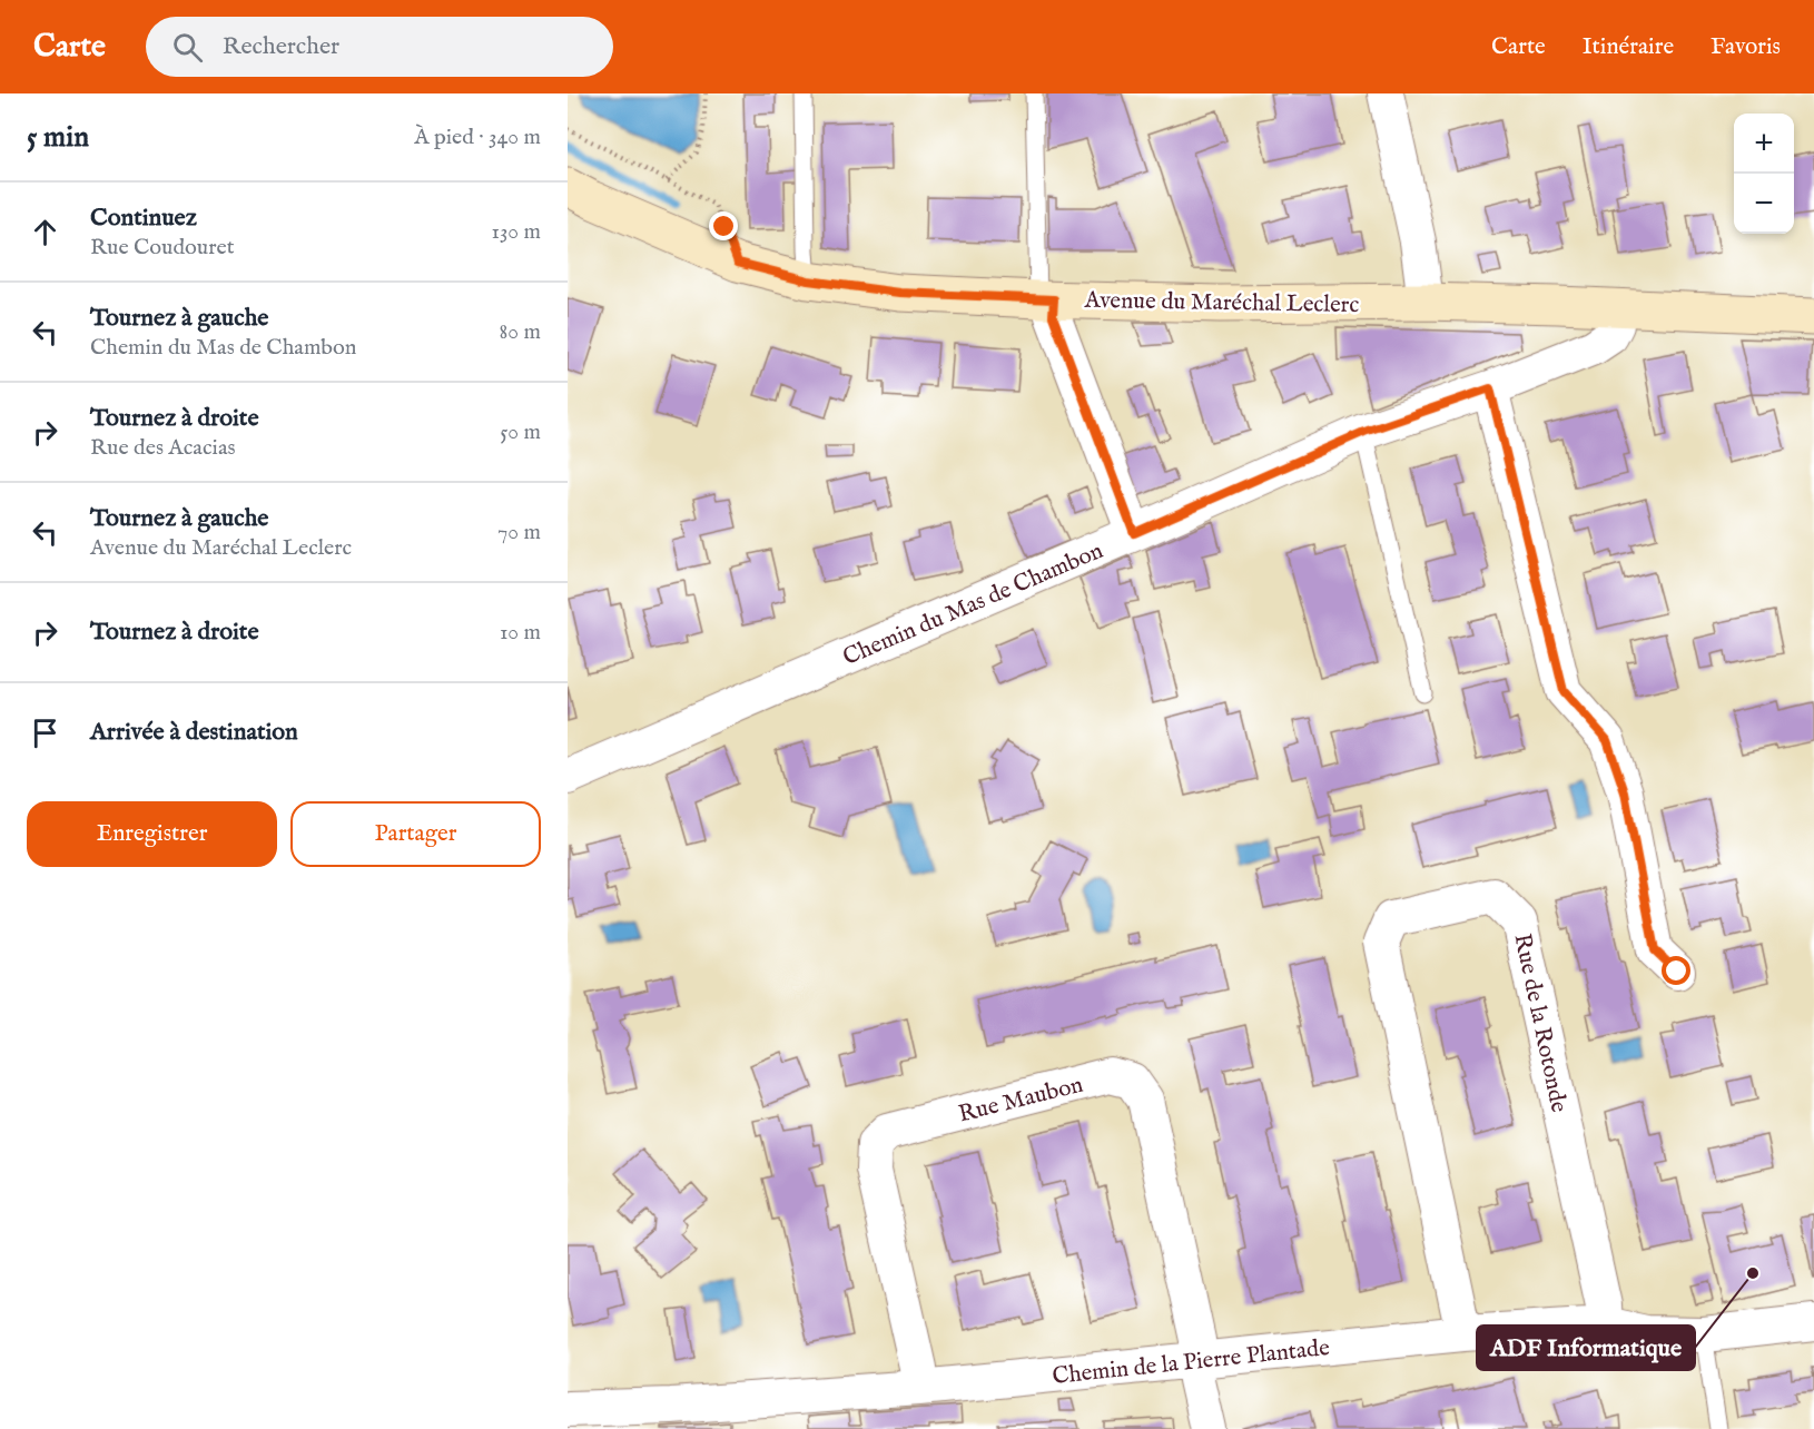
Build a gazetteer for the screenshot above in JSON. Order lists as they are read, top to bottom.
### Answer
{
  "streets": {
    "main road": ["Avenue du Maréchal Leclerc"],
    "street": [
      "Chemin du Mas de Chambon",
      "Rue de la Rotonde",
      "Rue Maubon",
      "Chemin de la Pierre Plantade"
    ]
  },
  "crossings": [
    ["Avenue du Maréchal Leclerc", "Chemin du Mas de Chambon"],
    ["Rue de la Rotonde", "Chemin de la Pierre Plantade"],
    ["Rue Maubon", "Chemin de la Pierre Plantade"]
  ],
  "places": ["ADF Informatique"],
  "page": {
    "header": "Carte",
    "search": "Rechercher",
    "nav": ["Carte", "Itinéraire", "Favoris"],
    "heading": ["5 min", "À pied · 340 m"],
    "map_buttons": ["+", "−"],
    "list": [
      ["Continuez", "Rue Coudouret", "130 m"],
      ["Tournez à gauche", "Chemin du Mas de Chambon", "80 m"],
      ["Tournez à droite", "Rue des Acacias", "50 m"],
      ["Tournez à gauche", "Avenue du Maréchal Leclerc", "70 m"],
      ["Tournez à droite", "10 m"],
      "Arrivée à destination"
    ],
    "buttons": ["Enregistrer", "Partager"]
  }
}
